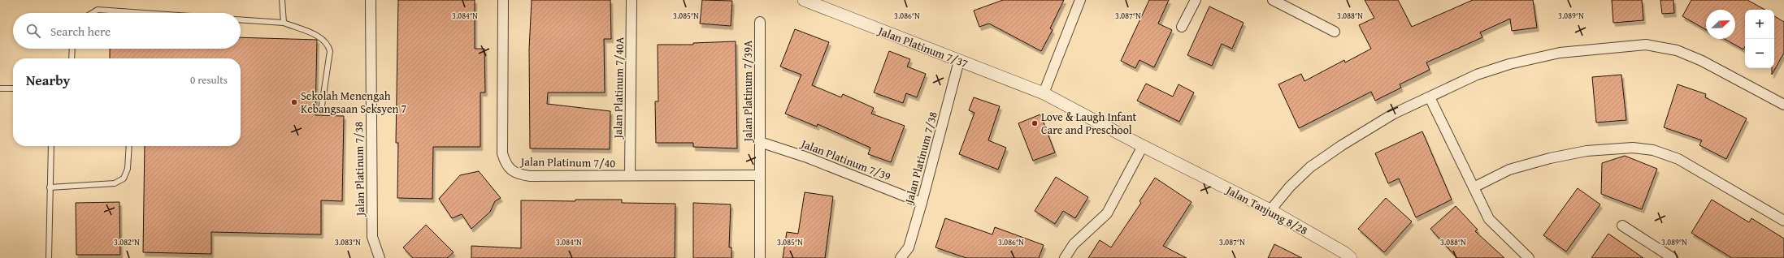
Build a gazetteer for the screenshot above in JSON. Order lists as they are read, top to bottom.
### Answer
{
  "streets": {
    "street": [
      "Jalan Platinum 7/37",
      "Jalan Platinum 7/40A",
      "Jalan Platinum 7/39A",
      "Jalan Platinum 7/38",
      "Jalan Platinum 7/39",
      "Jalan Platinum 7/40",
      "Jalan Tanjung 8/28"
    ]
  },
  "crossings": [
    ["Jalan Platinum 7/37", "Jalan Platinum 7/38"],
    ["Jalan Platinum 7/37", "Jalan Tanjung 8/28"],
    ["Jalan Platinum 7/40A", "Jalan Platinum 7/40"],
    ["Jalan Platinum 7/39A", "Jalan Platinum 7/39"],
    ["Jalan Platinum 7/39A", "Jalan Platinum 7/40"],
    ["Jalan Platinum 7/38", "Jalan Platinum 7/39"]
  ],
  "places": ["Sekolah Menengah Kebangsaan Seksyen 7", "Love & Laugh Infant Care and Preschool"],
  "north": "top right",
  "page": {
    "map_buttons": ["+", "−"],
    "search": "Search here",
    "heading": ["Nearby", "0 results"]
  },
  "coordinates": [
    "3.084°N",
    "3.085°N",
    "3.086°N",
    "3.087°N",
    "3.088°N",
    "3.089°N",
    "3.082°N",
    "3.083°N"
  ]
}
